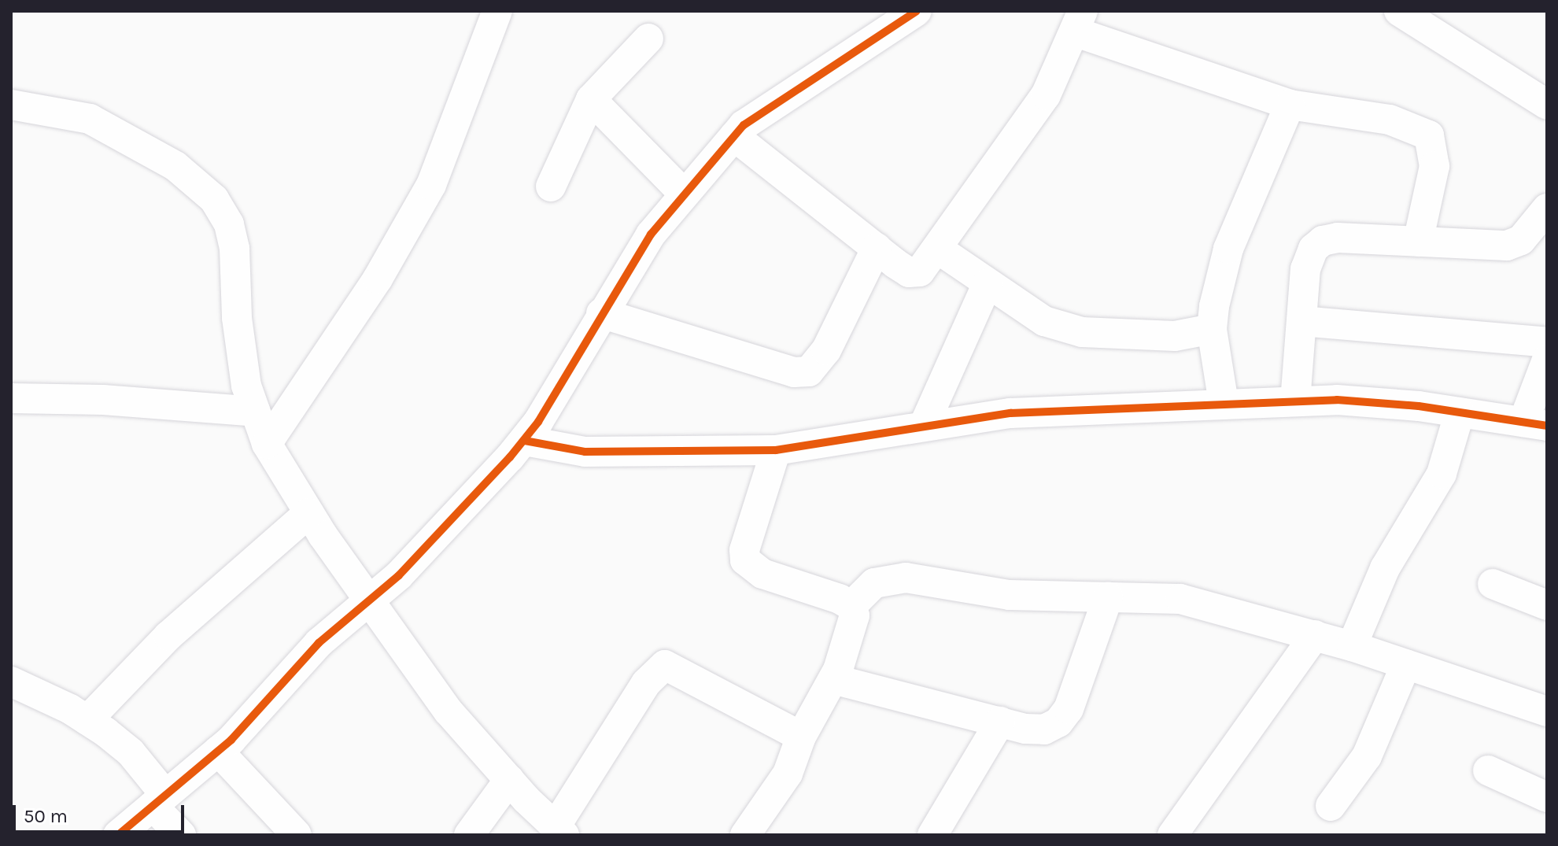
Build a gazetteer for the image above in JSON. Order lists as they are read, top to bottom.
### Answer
{
  "scale_bar": "50 m"
}
